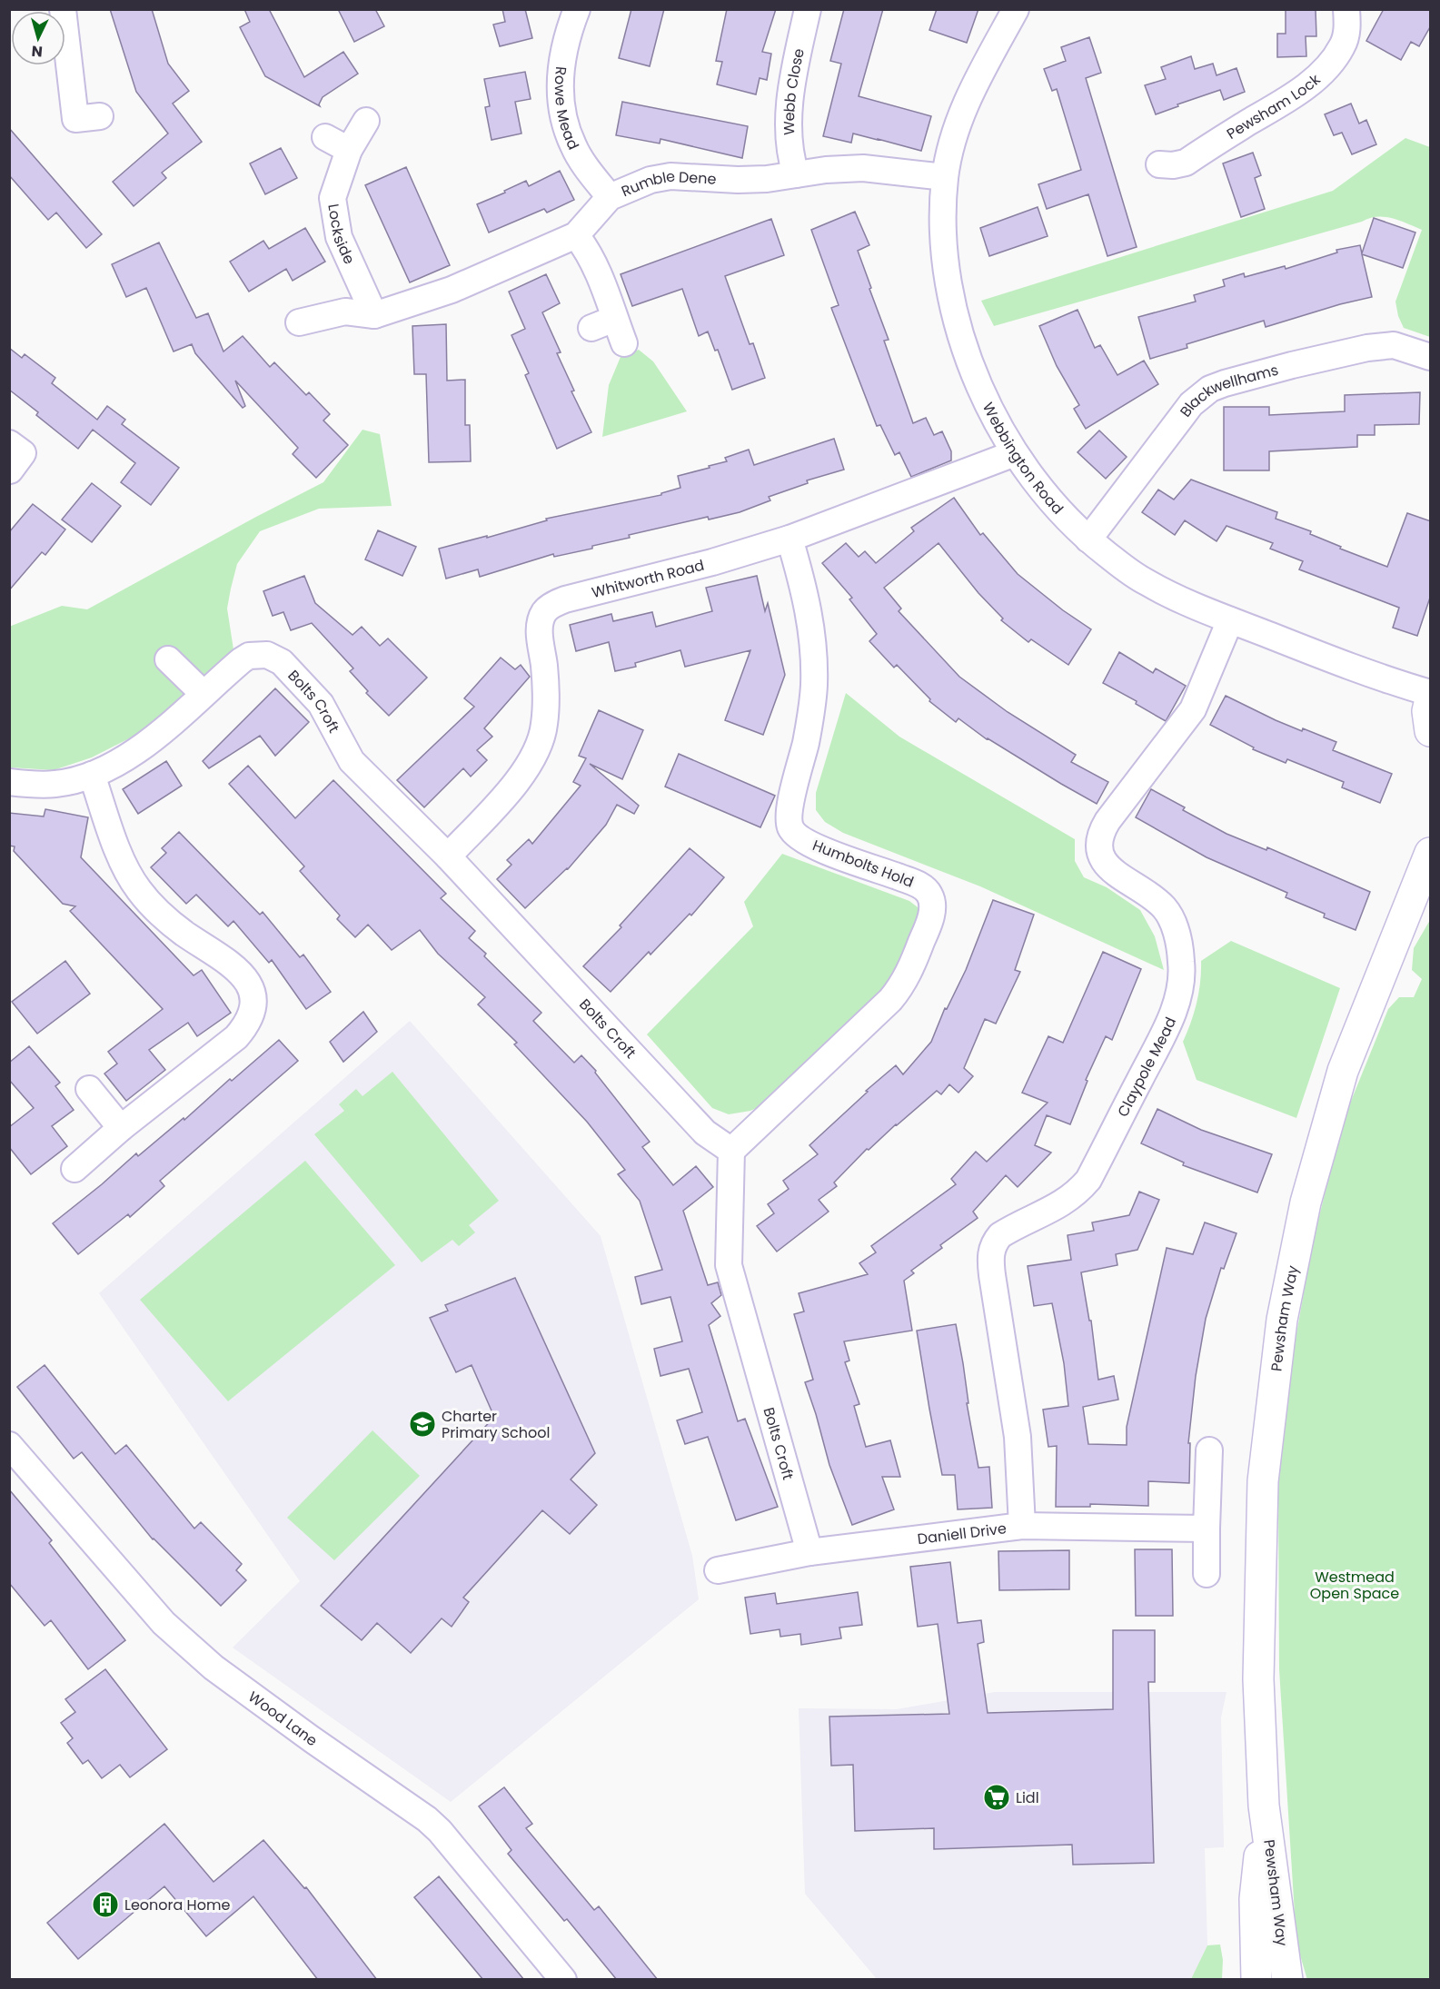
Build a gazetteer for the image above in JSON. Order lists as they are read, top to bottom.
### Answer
{
  "streets": {
    "main road": ["Pewsham Way"],
    "street": [
      "Webb Close",
      "Pewsham Lock",
      "Rowe Mead",
      "Rumble Dene",
      "Lockside",
      "Blackwellhams",
      "Webbington Road",
      "Whitworth Road",
      "Bolts Croft",
      "Humbolts Hold",
      "Claypole Mead",
      "Daniell Drive",
      "Wood Lane"
    ]
  },
  "crossings": [
    ["Webb Close", "Rumble Dene"],
    ["Rowe Mead", "Rumble Dene"],
    ["Rumble Dene", "Lockside"],
    ["Rumble Dene", "Webbington Road"],
    ["Blackwellhams", "Webbington Road"],
    ["Webbington Road", "Whitworth Road"],
    ["Webbington Road", "Claypole Mead"],
    ["Whitworth Road", "Bolts Croft"],
    ["Whitworth Road", "Humbolts Hold"],
    ["Bolts Croft", "Humbolts Hold"],
    ["Bolts Croft", "Daniell Drive"],
    ["Claypole Mead", "Daniell Drive"]
  ],
  "parks": ["Westmead Open Space"],
  "places": {
    "school or university": ["Charter Primary School"],
    "supermarket": ["Lidl"],
    "building": ["Leonora Home"]
  },
  "north": "bottom"
}
